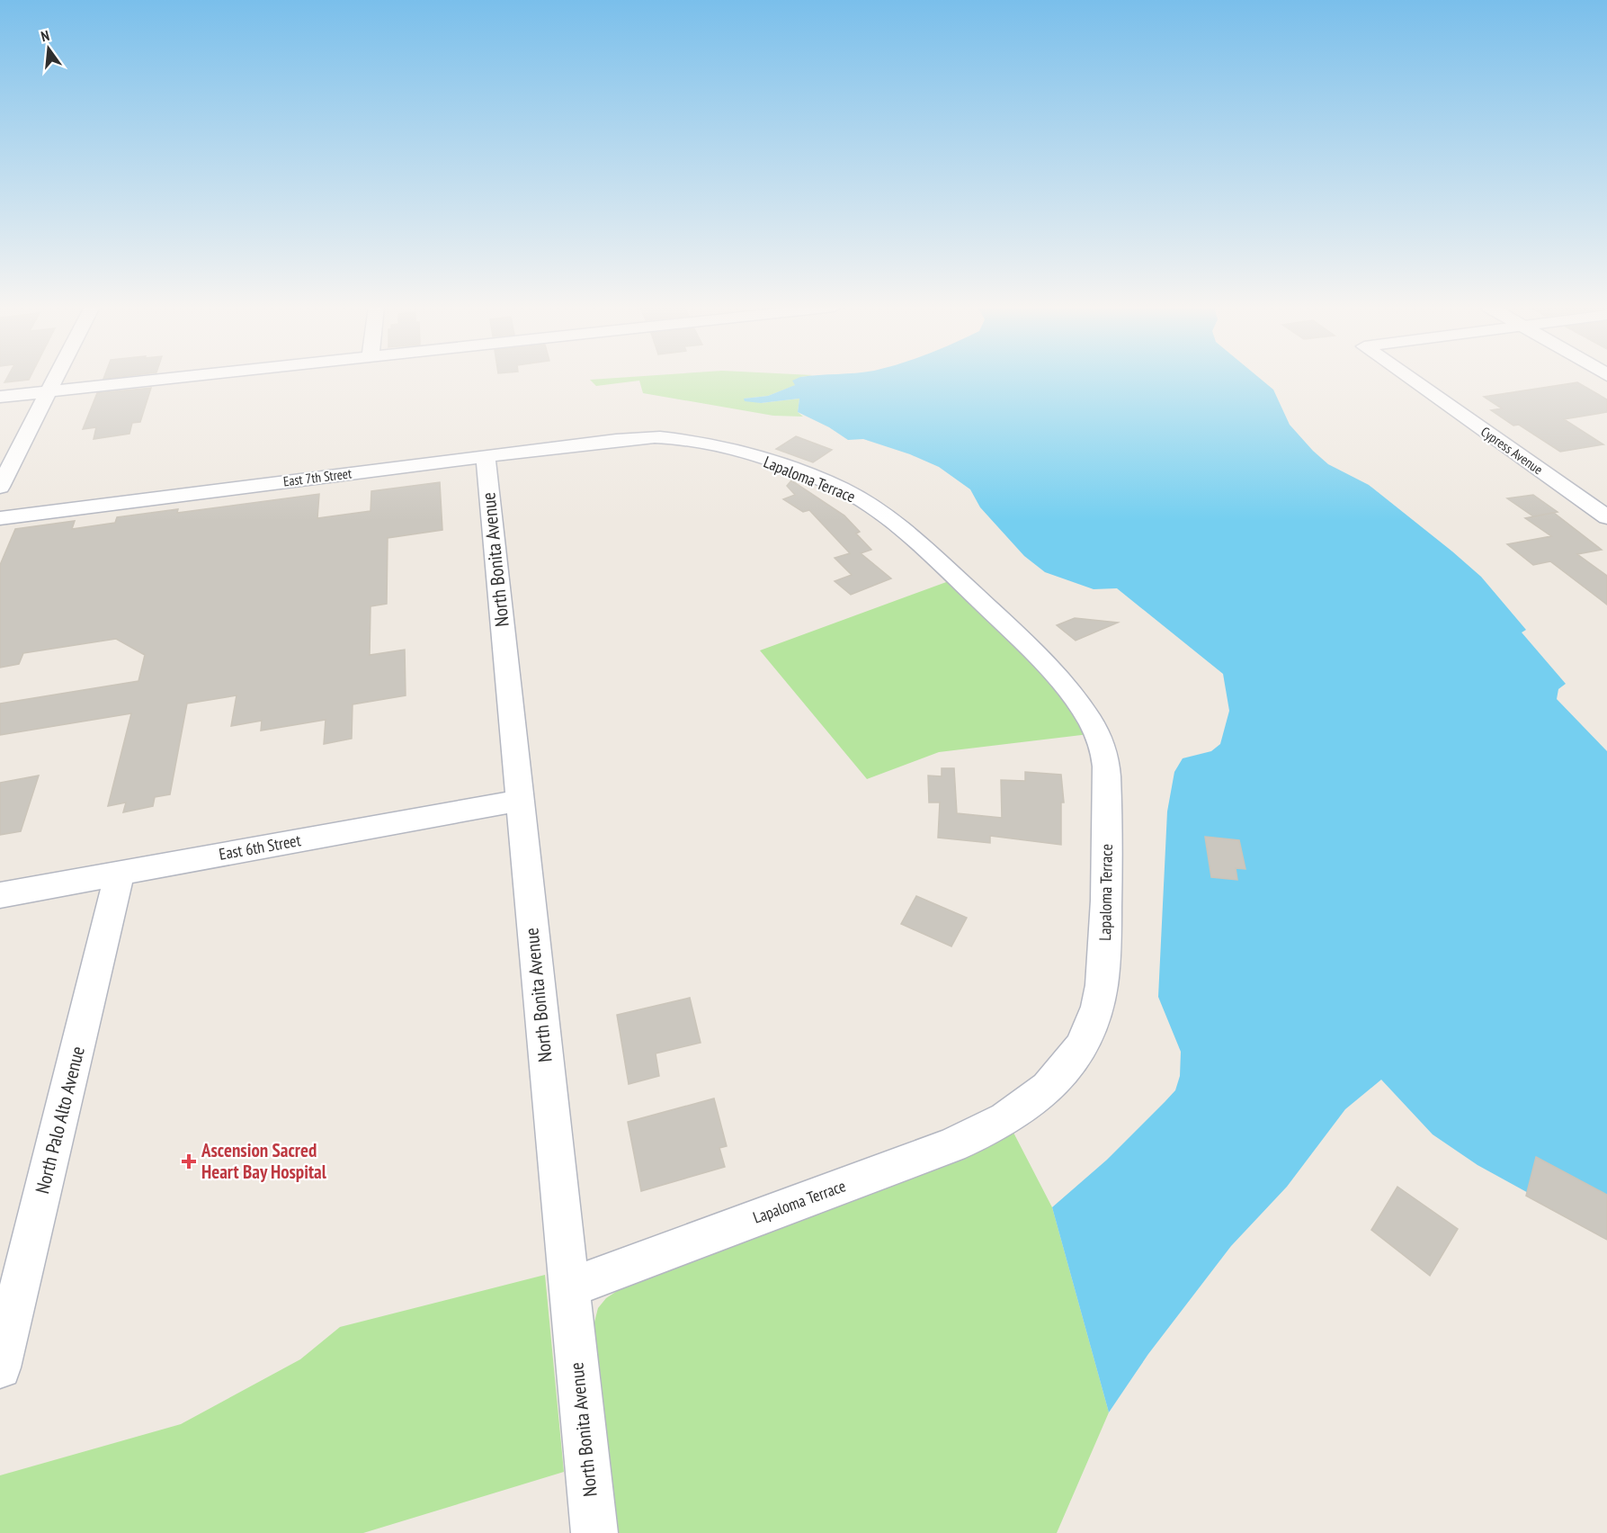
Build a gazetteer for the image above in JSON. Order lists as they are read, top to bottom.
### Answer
{
  "streets": {
    "street": [
      "Cypress Avenue",
      "East 7th Street",
      "Lapaloma Terrace",
      "North Bonita Avenue",
      "East 6th Street",
      "North Palo Alto Avenue"
    ]
  },
  "crossings": [
    ["East 7th Street", "Lapaloma Terrace"],
    ["East 7th Street", "North Bonita Avenue"],
    ["Lapaloma Terrace", "North Bonita Avenue"],
    ["North Bonita Avenue", "East 6th Street"],
    ["East 6th Street", "North Palo Alto Avenue"]
  ],
  "places": {
    "health": ["Ascension Sacred Heart Bay Hospital"]
  },
  "north": "top"
}
